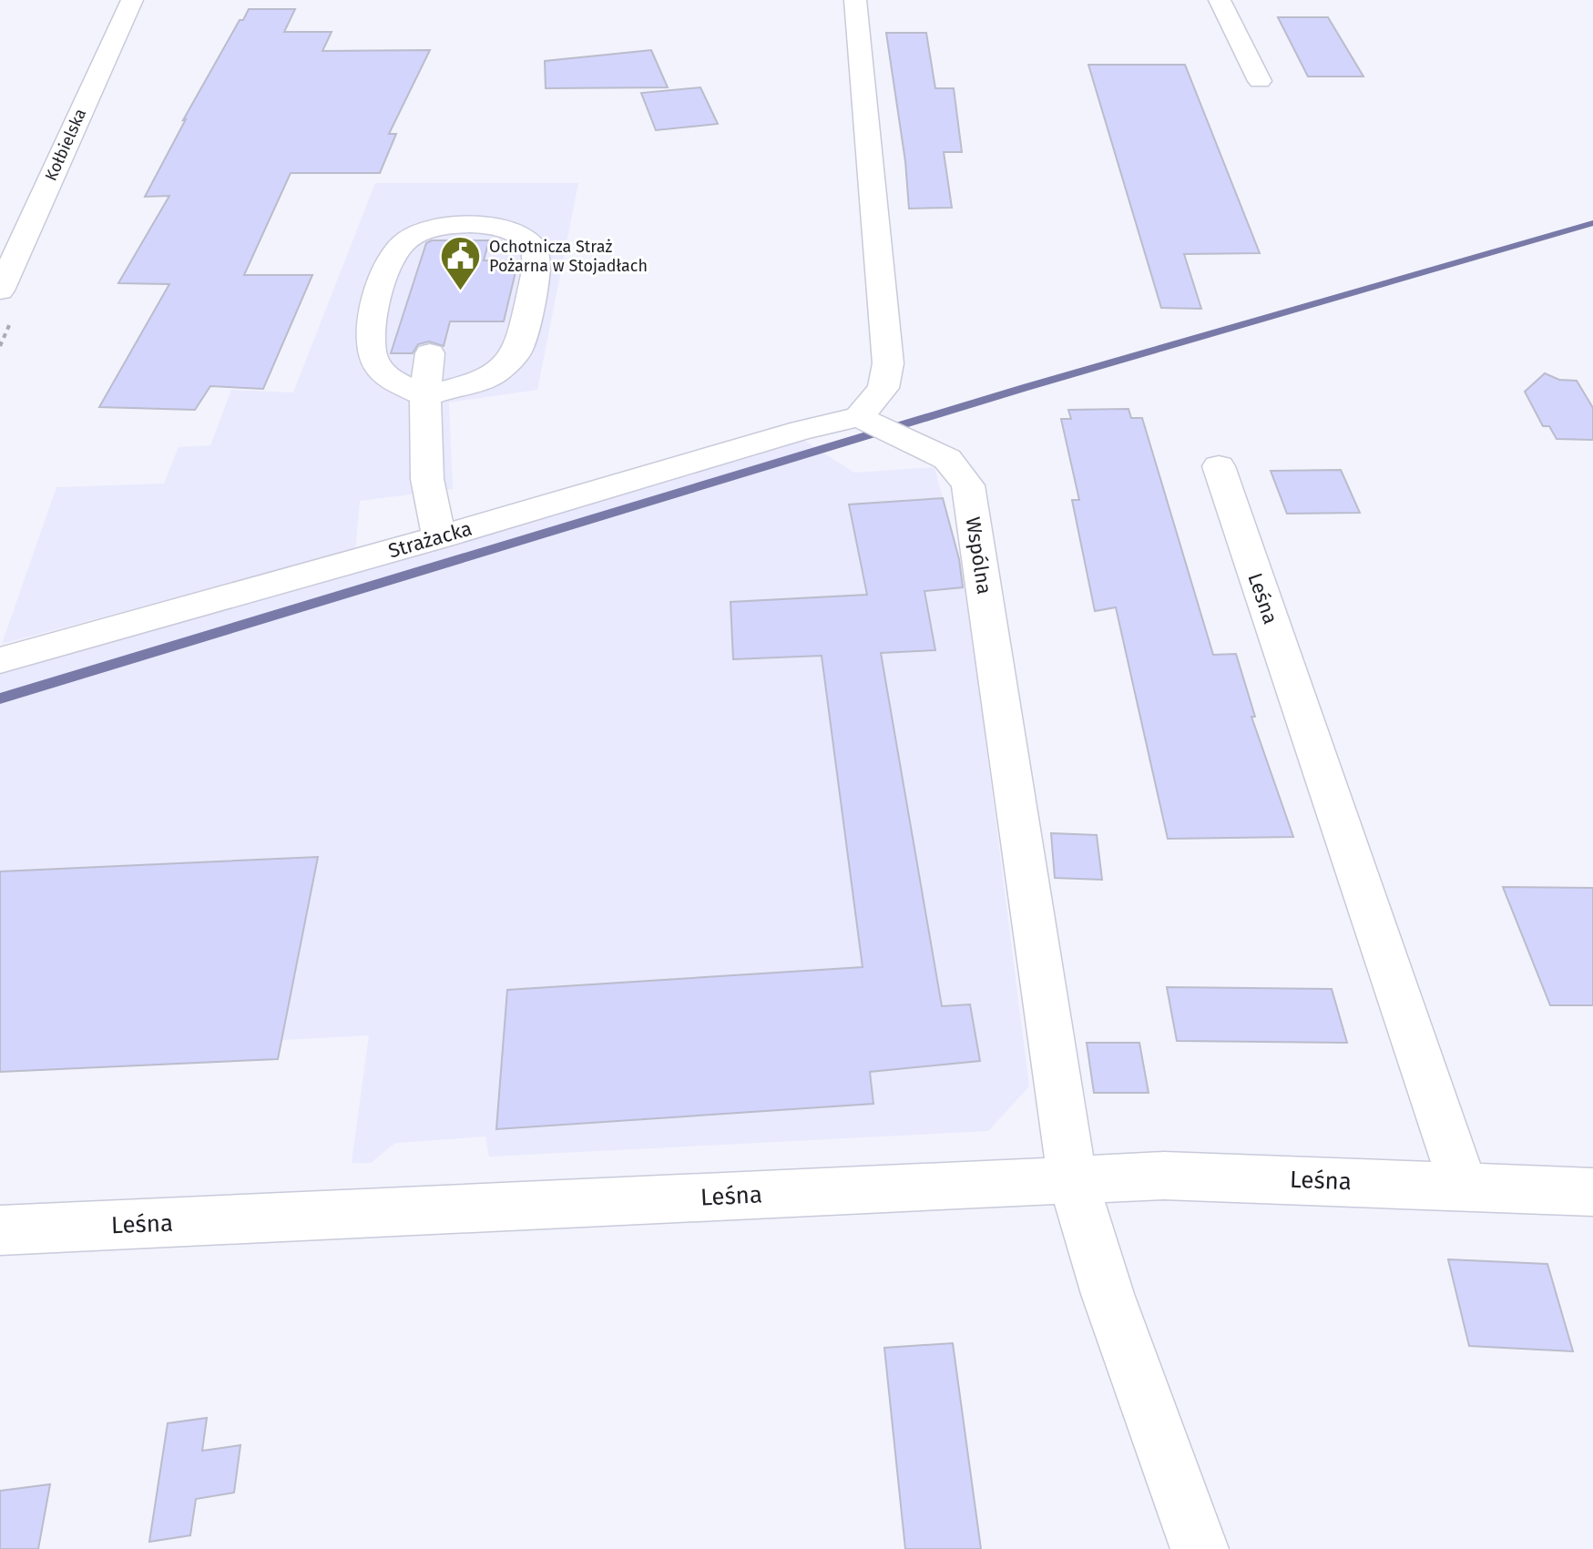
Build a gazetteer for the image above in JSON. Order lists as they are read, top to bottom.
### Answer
{
  "streets": {
    "street": [
      "Kołbielska",
      "Strażacka",
      "Wspólna",
      "Leśna"
    ]
  },
  "crossings": [
    ["Strażacka", "Wspólna"],
    ["Wspólna", "Leśna"]
  ],
  "places": {
    "public building": ["Ochotnicza Straż Pożarna w Stojadłach"]
  }
}
